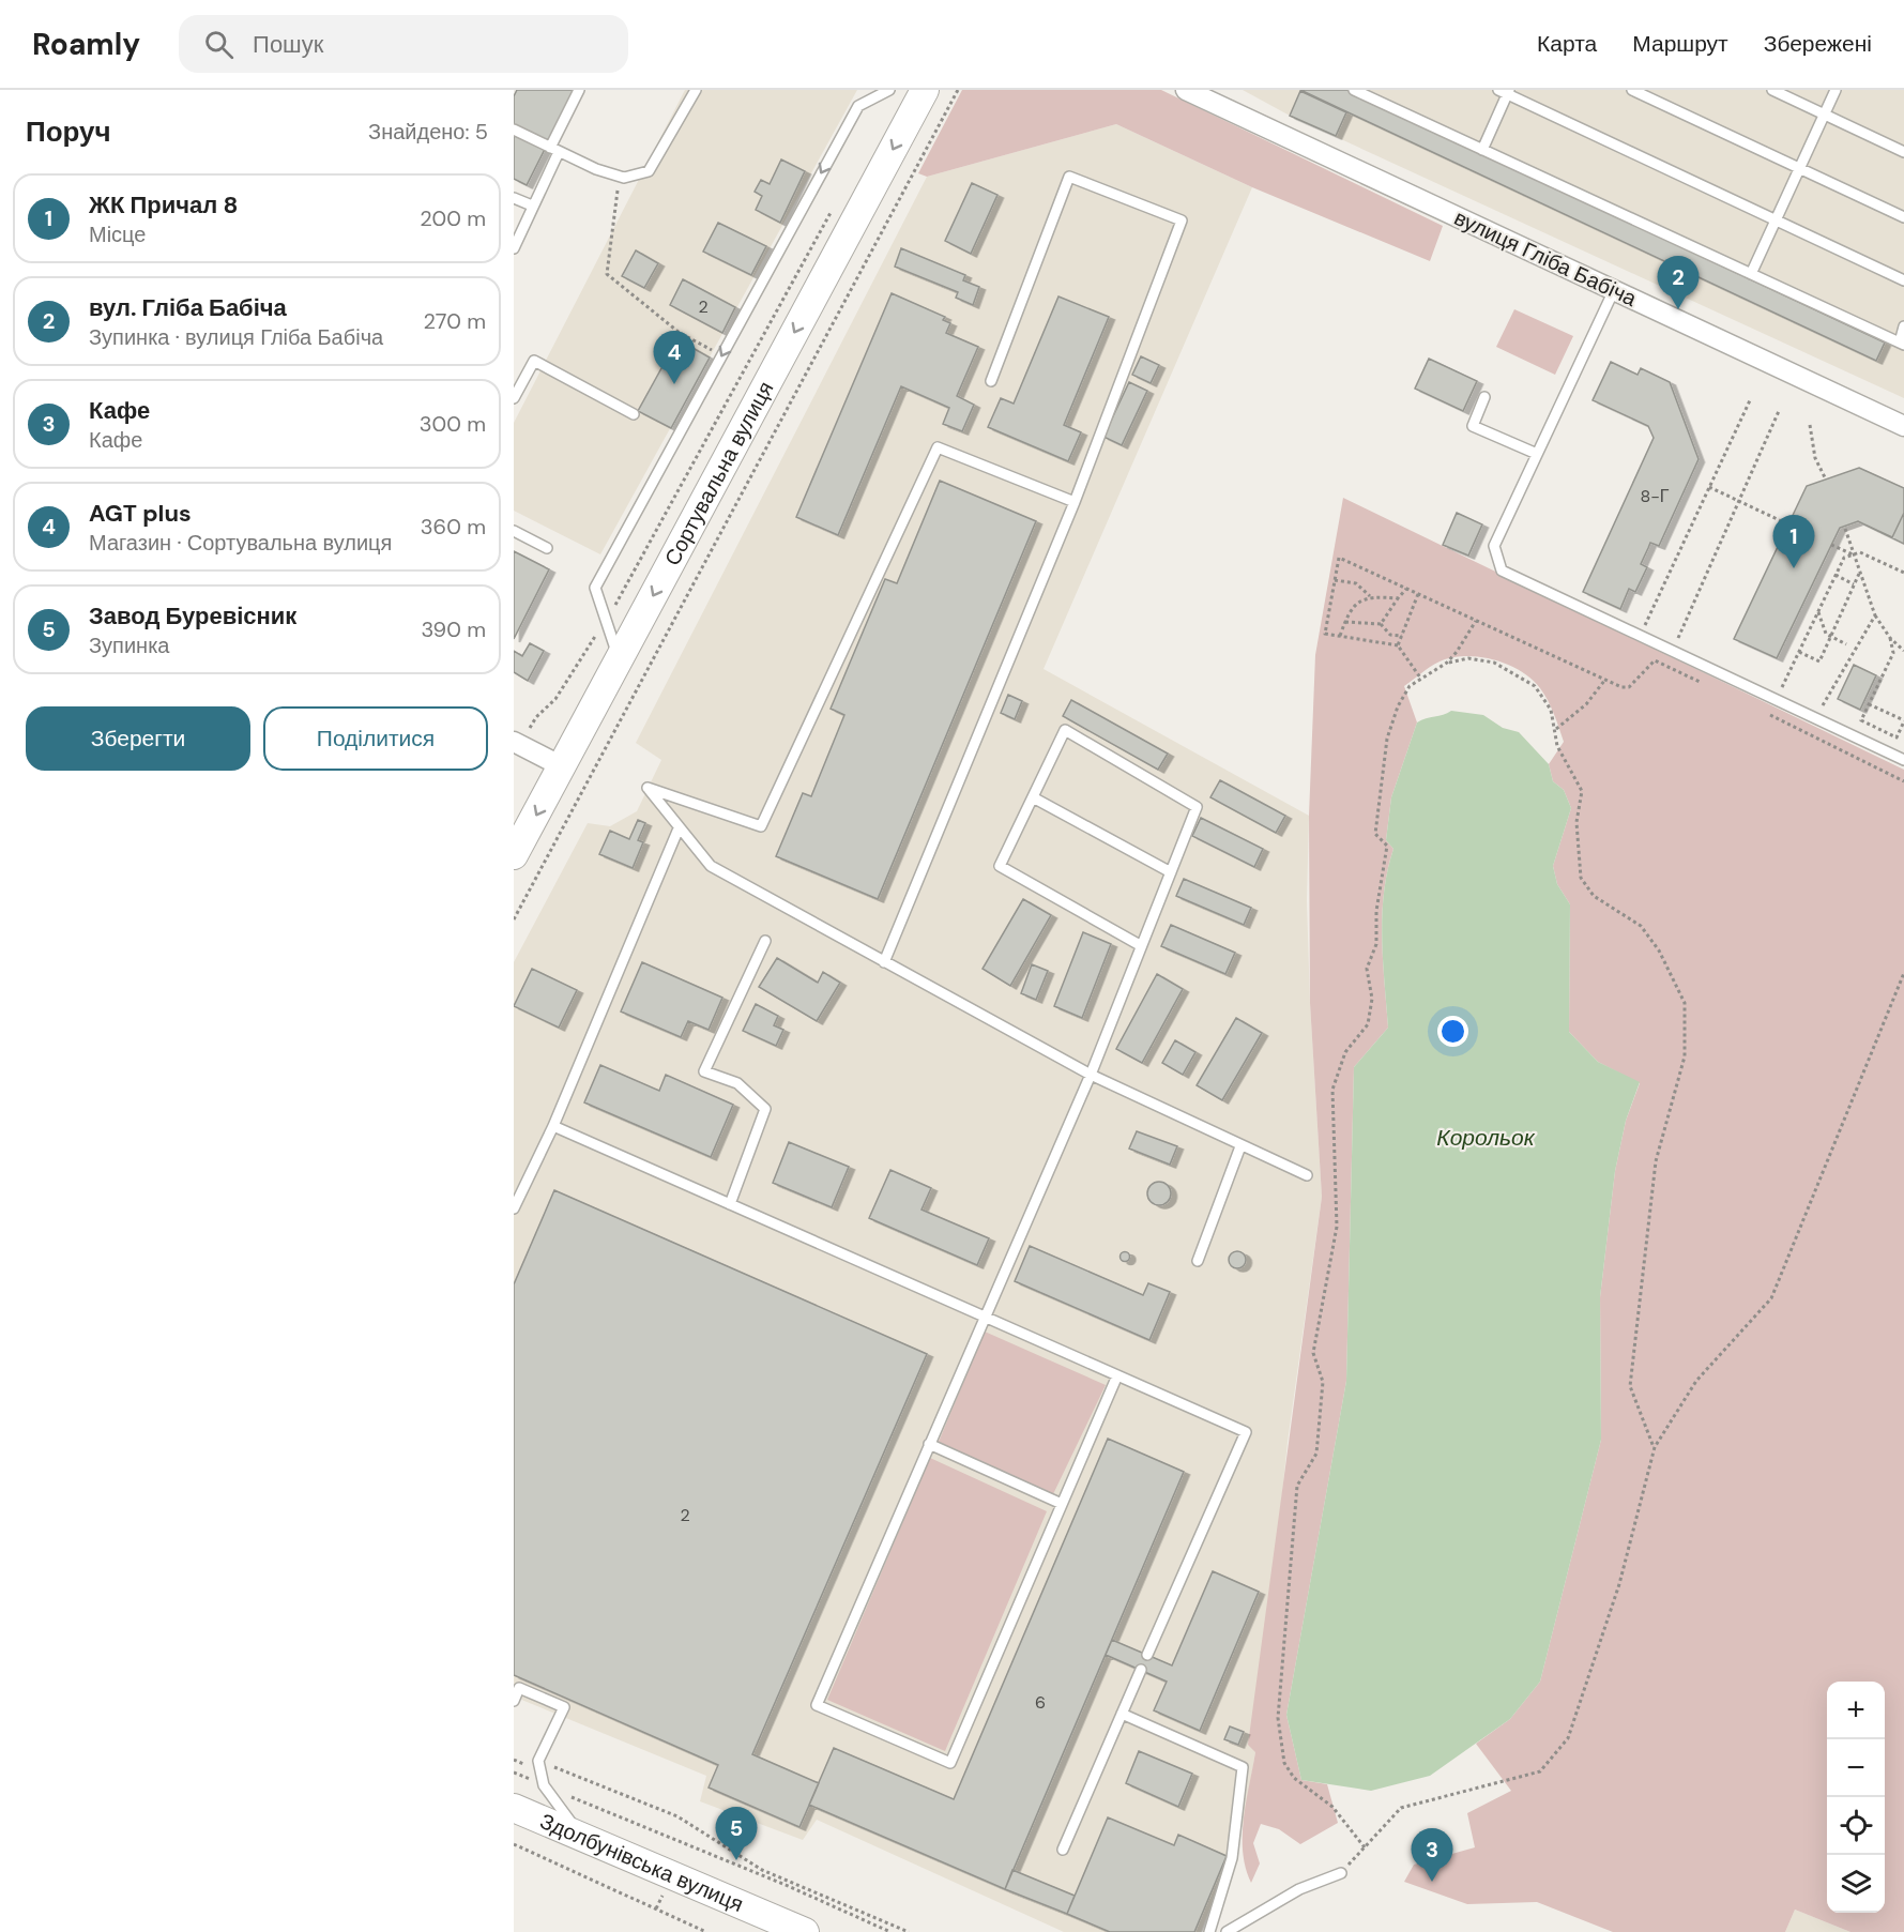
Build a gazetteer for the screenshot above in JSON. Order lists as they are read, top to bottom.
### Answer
{
  "streets": {
    "street": ["вулиця Гліба Бабіча", "Сортувальна вулиця", "Здолбунівська вулиця"]
  },
  "one_way": ["Сортувальна вулиця"],
  "water": ["Корольок"],
  "house_numbers": [
    "2",
    "8-Г",
    "2",
    "6"
  ],
  "page": {
    "header": "Roamly",
    "search": "Пошук",
    "nav": ["Карта", "Маршрут", "Збережені"],
    "heading": ["Поруч", "Знайдено: 5"],
    "list": [
      {
        "mark": "1",
        "name": "ЖК Причал 8",
        "note": "Місце",
        "value": "200 m"
      },
      {
        "mark": "2",
        "name": "вул. Гліба Бабіча",
        "note": "Зупинка · вулиця Гліба Бабіча",
        "value": "270 m"
      },
      {
        "mark": "3",
        "name": "Кафе",
        "note": "Кафе",
        "value": "300 m"
      },
      {
        "mark": "4",
        "name": "AGT plus",
        "note": "Магазин · Сортувальна вулиця",
        "value": "360 m"
      },
      {
        "mark": "5",
        "name": "Завод Буревісник",
        "note": "Зупинка",
        "value": "390 m"
      }
    ],
    "pins": [
      "2",
      "4",
      "1",
      "5",
      "3"
    ],
    "buttons": ["Зберегти", "Поділитися"],
    "map_buttons": ["+", "−"]
  }
}
